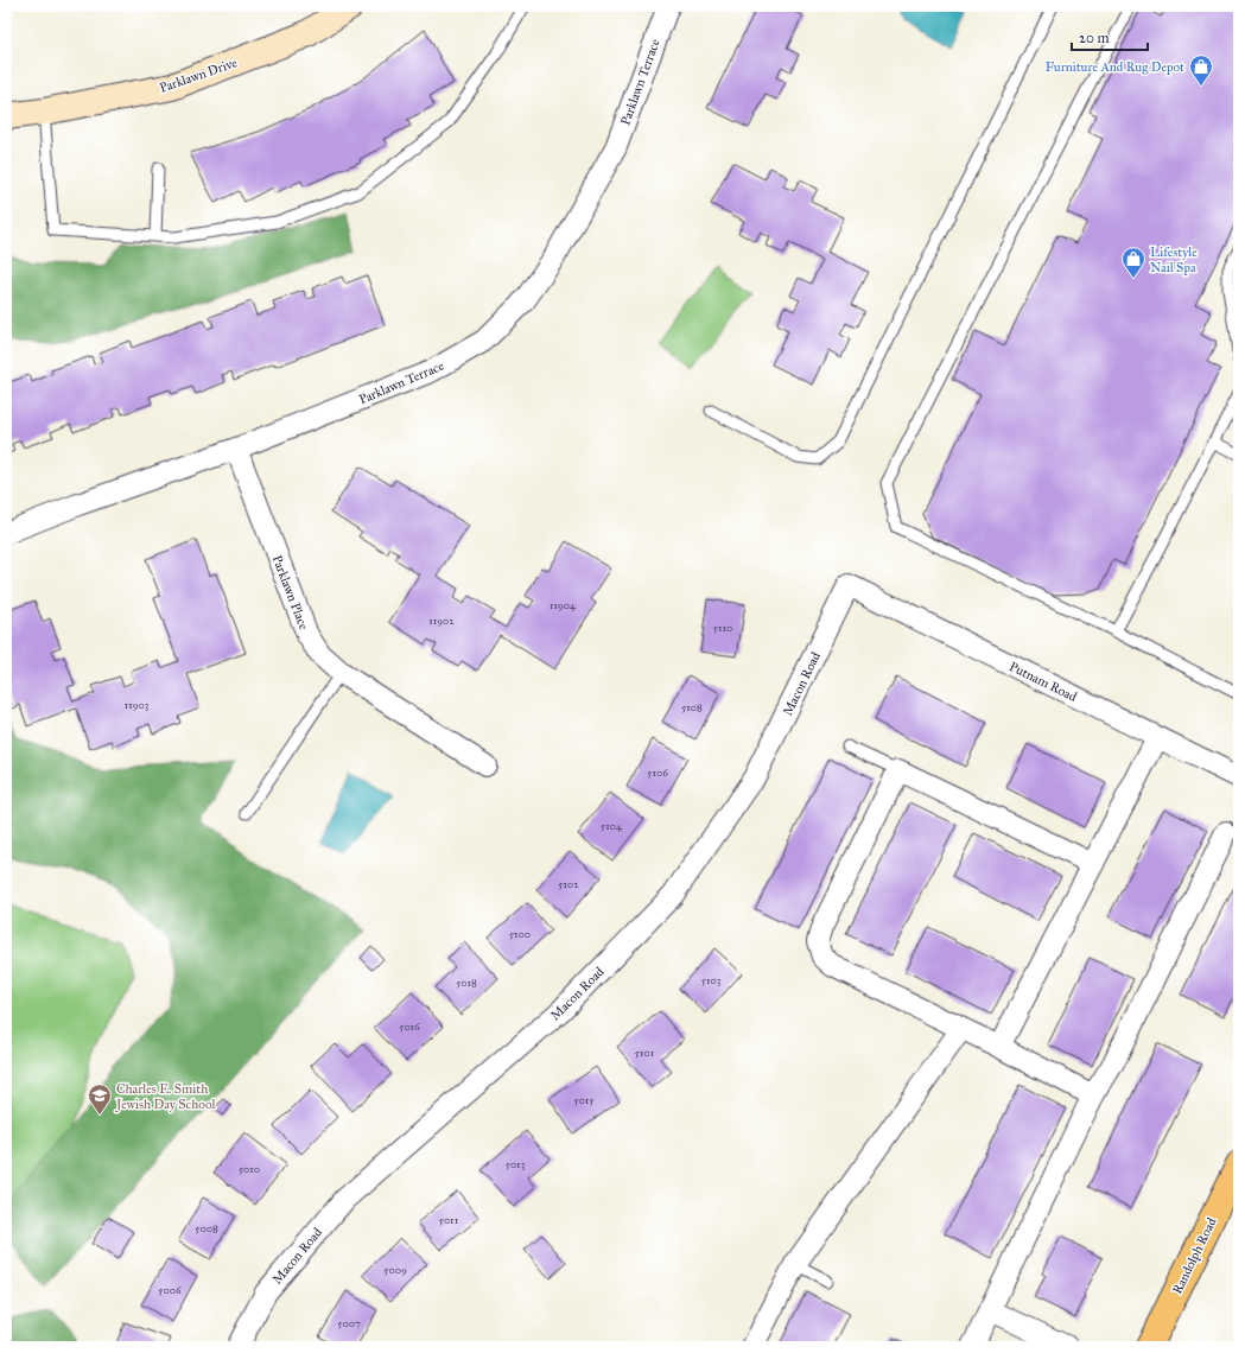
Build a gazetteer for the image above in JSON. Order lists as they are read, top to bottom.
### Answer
{
  "streets": {
    "main road": ["Parklawn Drive", "Randolph Road"],
    "street": [
      "Parklawn Terrace",
      "Parklawn Place",
      "Putnam Road",
      "Macon Road"
    ]
  },
  "crossings": [
    ["Parklawn Terrace", "Parklawn Place"],
    ["Putnam Road", "Macon Road"]
  ],
  "places": {
    "shop": ["Furniture And Rug Depot", "Lifestyle Nail Spa"],
    "school or university": ["Charles E. Smith Jewish Day School"]
  },
  "house_numbers": [
    "11904",
    "11902",
    "5110",
    "11903",
    "5108",
    "5106",
    "5104",
    "5102",
    "5100",
    "5103",
    "5018",
    "5016",
    "5101",
    "5015",
    "5013",
    "5010",
    "5011",
    "5008",
    "5009",
    "5006",
    "5007"
  ],
  "scale_bar": "20 m"
}
